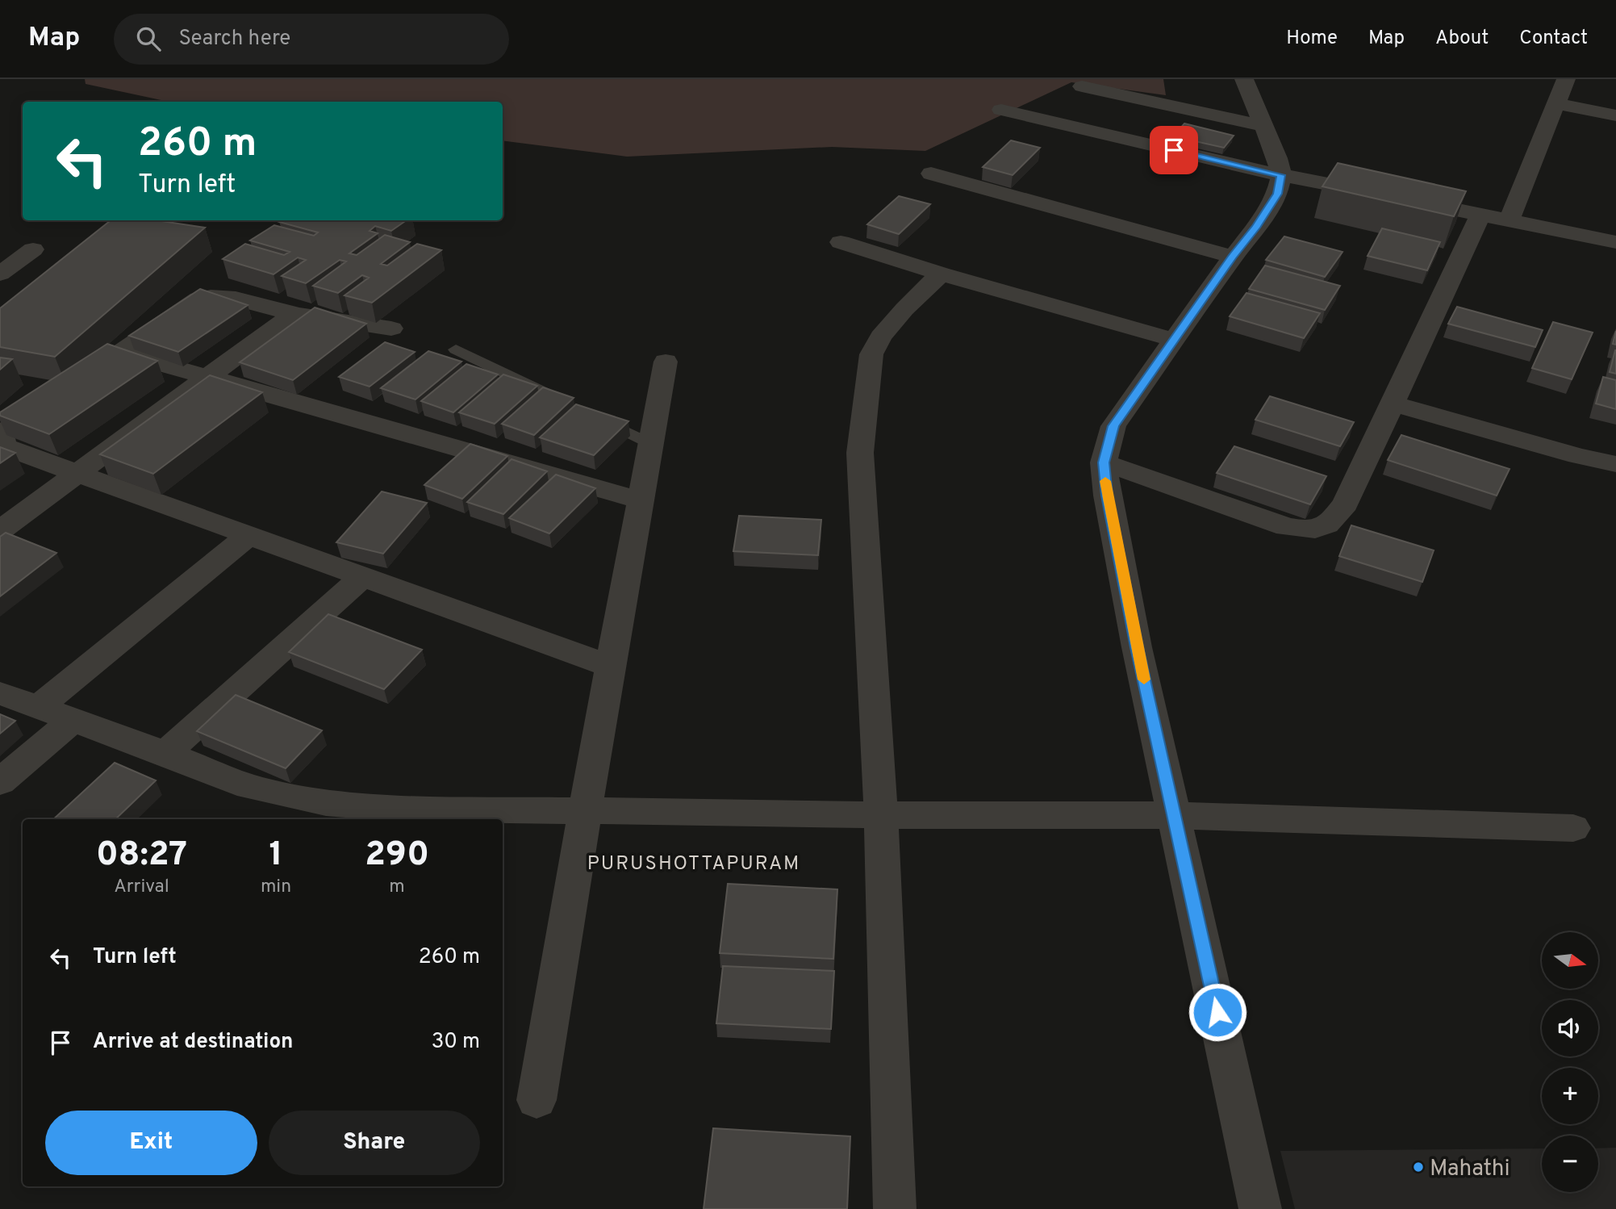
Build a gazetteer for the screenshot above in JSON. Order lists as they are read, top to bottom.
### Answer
{
  "districts": ["PURUSHOTTAPURAM"],
  "places": ["Mahathi"],
  "north": "right",
  "page": {
    "header": "Map",
    "search": "Search here",
    "nav": [
      "Home",
      "Map",
      "About",
      "Contact"
    ],
    "turn": ["260 m", "Turn left"],
    "eta": [
      "08:27",
      "Arrival",
      "1",
      "min",
      "290",
      "m"
    ],
    "list": [
      {
        "name": "Turn left",
        "value": "260 m"
      },
      {
        "name": "Arrive at destination",
        "value": "30 m"
      }
    ],
    "map_buttons": ["+", "−"],
    "buttons": ["Exit", "Share"]
  }
}
